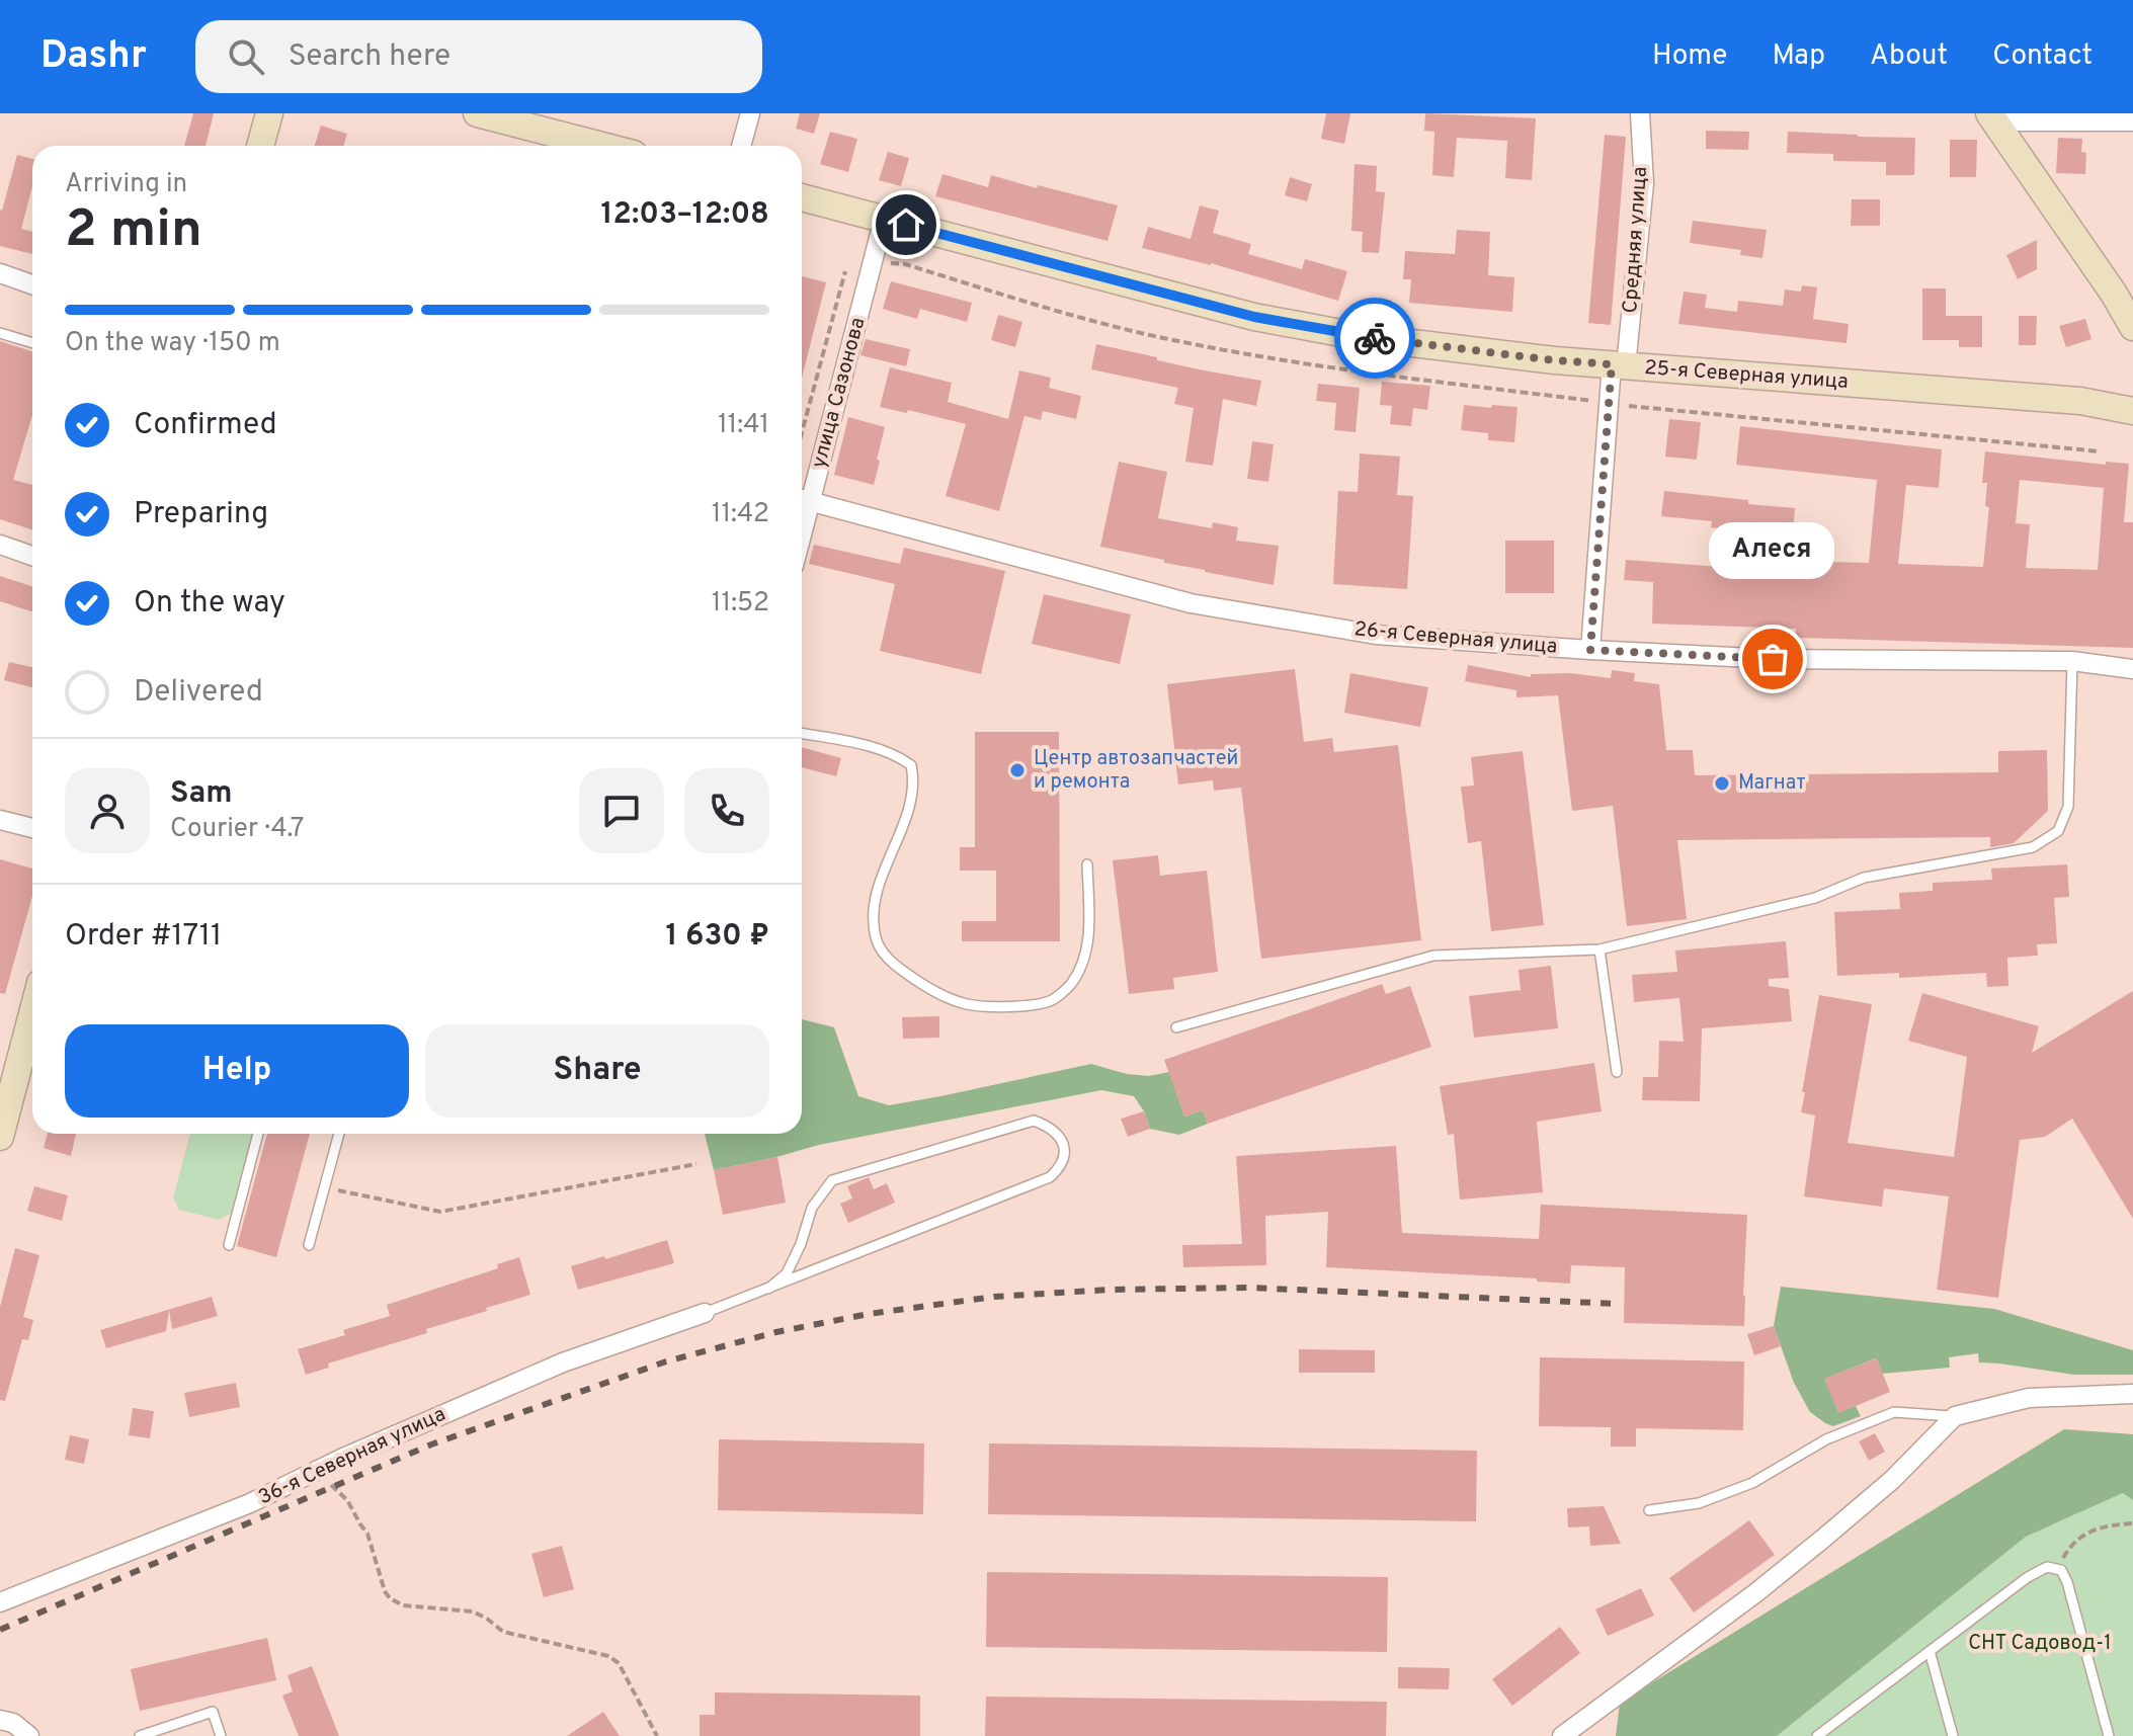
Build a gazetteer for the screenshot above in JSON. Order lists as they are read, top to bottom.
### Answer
{
  "streets": {
    "main road": ["25-я Северная улица"],
    "street": [
      "Средняя улица",
      "улица Сазонова",
      "26-я Северная улица",
      "36-я Северная улица"
    ]
  },
  "crossings": [
    ["Средняя улица", "25-я Северная улица"],
    ["Средняя улица", "26-я Северная улица"],
    ["25-я Северная улица", "улица Сазонова"],
    ["улица Сазонова", "26-я Северная улица"]
  ],
  "parks": ["СНТ Садовод-1"],
  "places": ["Алеся", "Центр автозапчастей и ремонта", "Магнат"],
  "page": {
    "header": "Dashr",
    "search": "Search here",
    "nav": [
      "Home",
      "Map",
      "About",
      "Contact"
    ],
    "heading": ["2 min", "Arriving in", "12:03–12:08"],
    "panel": [
      "Sam",
      "Courier · 4.7",
      "Order #1711",
      "1 630 ₽"
    ],
    "bar": "On the way · 150 m",
    "list": [
      ["Confirmed", "11:41"],
      ["Preparing", "11:42"],
      ["On the way", "11:52"],
      "Delivered"
    ],
    "bubble": "Алеся",
    "buttons": ["Help", "Share"]
  }
}
